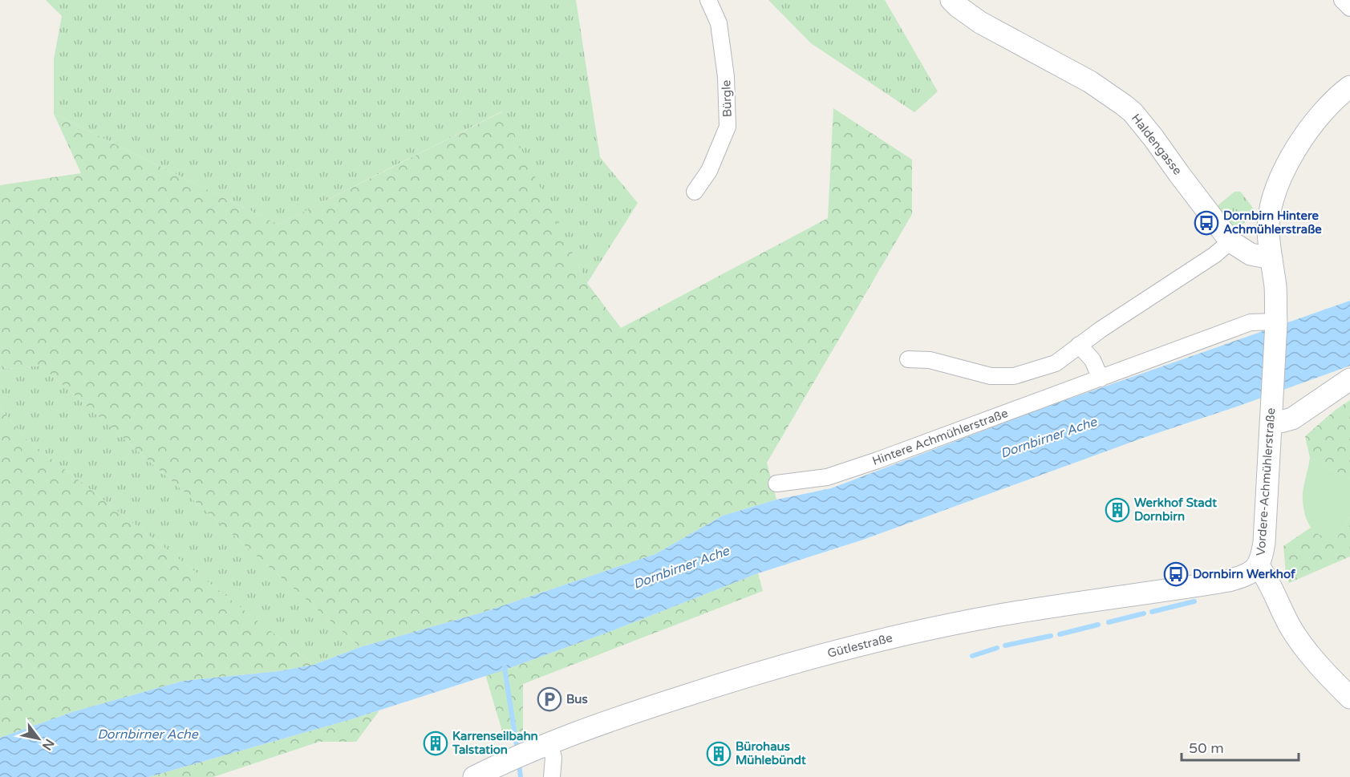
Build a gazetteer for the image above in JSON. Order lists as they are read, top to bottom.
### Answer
{
  "streets": {
    "street": [
      "Bürgle",
      "Haldengasse",
      "Hintere Achmühlerstraße",
      "Vordere-Achmühlerstraße",
      "Gütlestraße"
    ]
  },
  "crossings": [
    ["Haldengasse", "Vordere-Achmühlerstraße"],
    ["Hintere Achmühlerstraße", "Vordere-Achmühlerstraße"],
    ["Vordere-Achmühlerstraße", "Gütlestraße"]
  ],
  "water": ["Dornbirner Ache"],
  "places": {
    "bus stop": ["Dornbirn Hintere Achmühlerstraße", "Dornbirn Werkhof"],
    "building": ["Werkhof Stadt Dornbirn", "Karrenseilbahn Talstation", "Bürohaus Mühlebündt"],
    "parking": ["Bus"]
  },
  "scale_bar": "50 m",
  "north": "bottom right"
}
